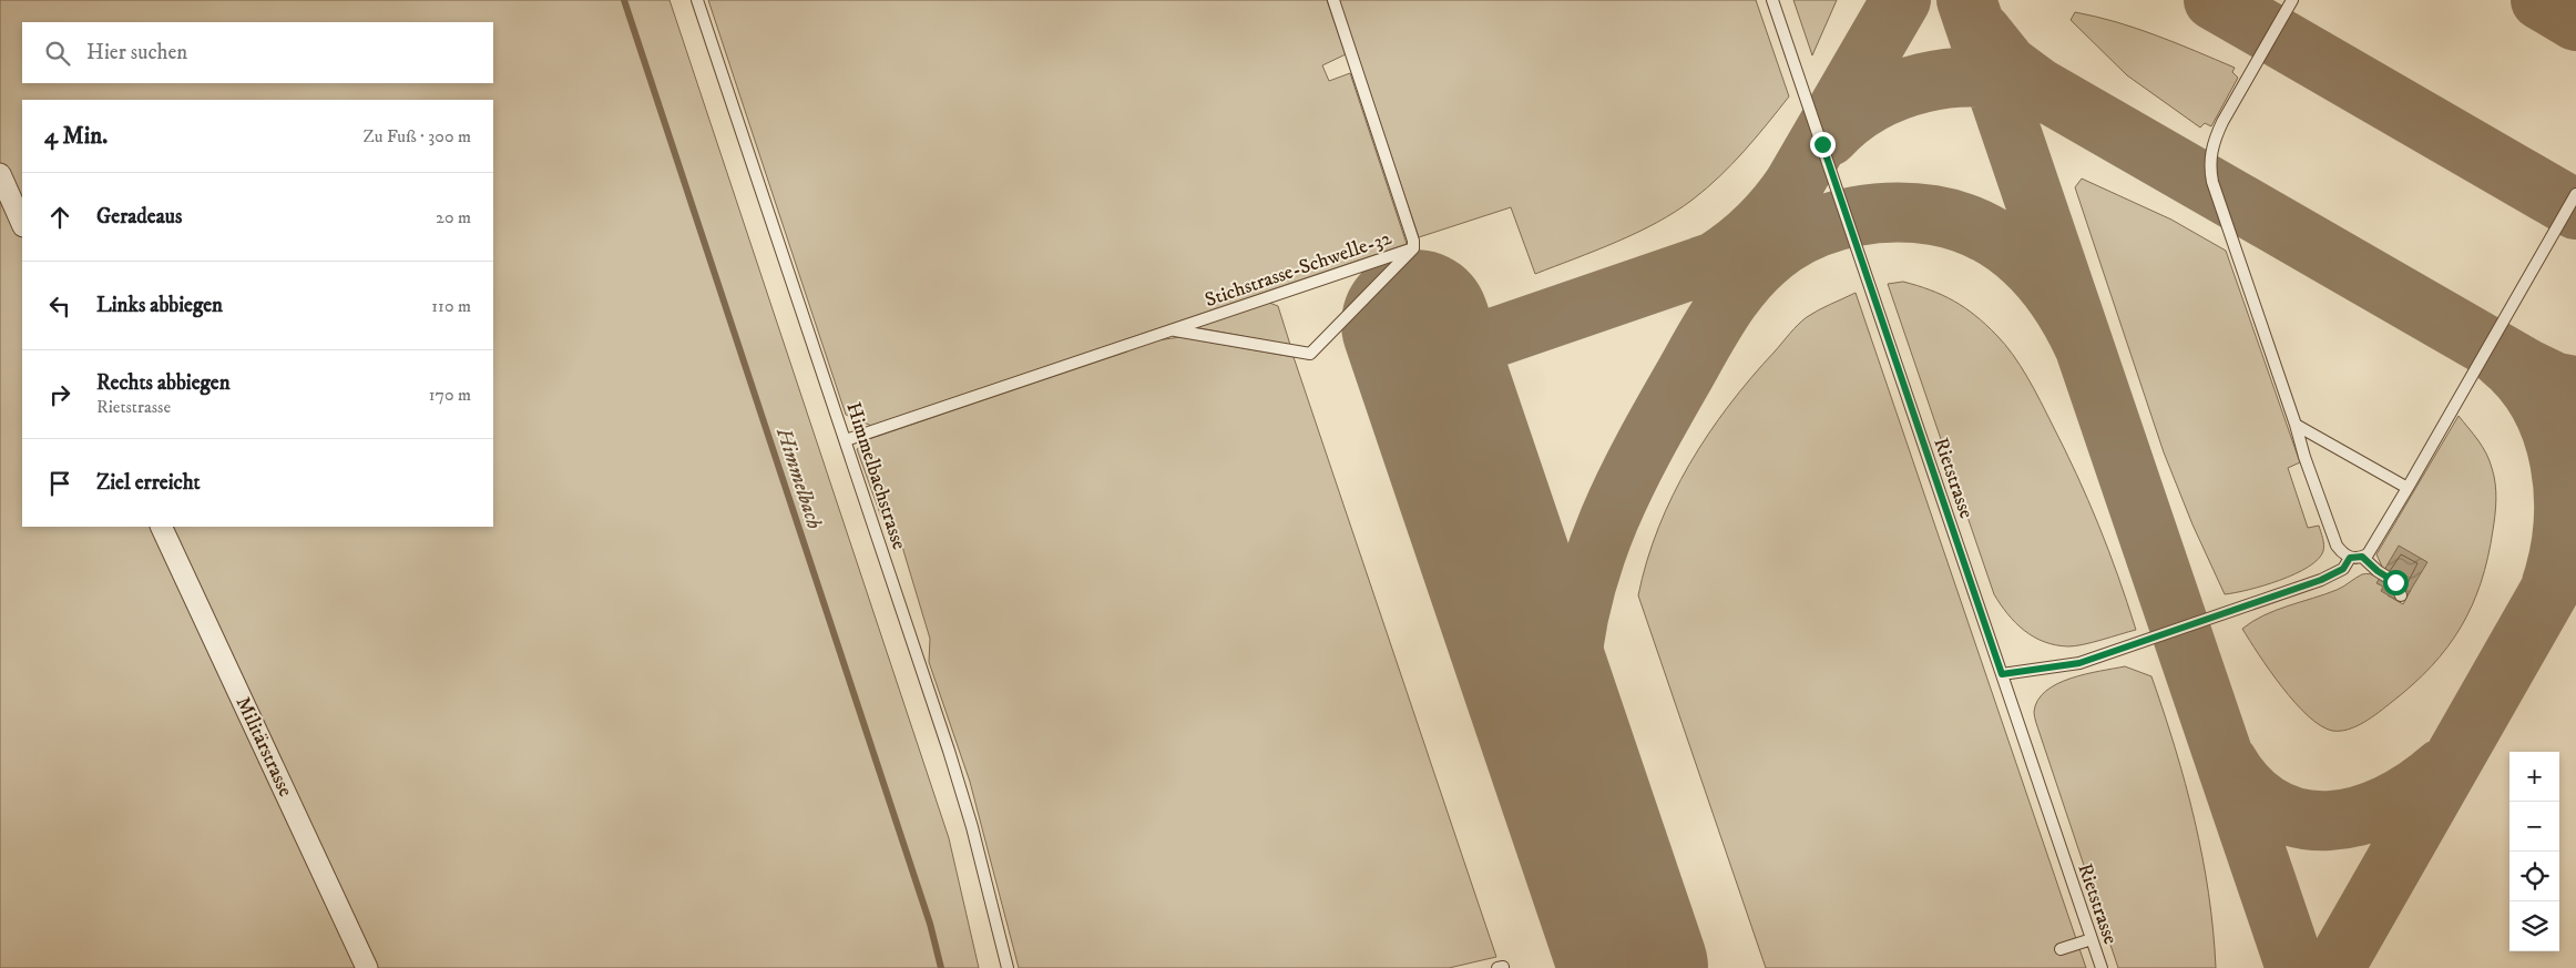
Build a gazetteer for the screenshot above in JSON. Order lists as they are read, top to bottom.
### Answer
{
  "streets": {
    "street": ["Militärstrasse"],
    "lane": ["Stichstrasse-Schwelle-32", "Himmelbachstrasse", "Rietstrasse"]
  },
  "crossings": [
    ["Stichstrasse-Schwelle-32", "Himmelbachstrasse"]
  ],
  "water": ["Himmelbach"],
  "page": {
    "search": "Hier suchen",
    "heading": ["4 Min.", "Zu Fuß · 300 m"],
    "list": [
      ["Geradeaus", "20 m"],
      ["Links abbiegen", "110 m"],
      ["Rechts abbiegen", "Rietstrasse", "170 m"],
      "Ziel erreicht"
    ],
    "map_buttons": ["+", "−"]
  }
}
